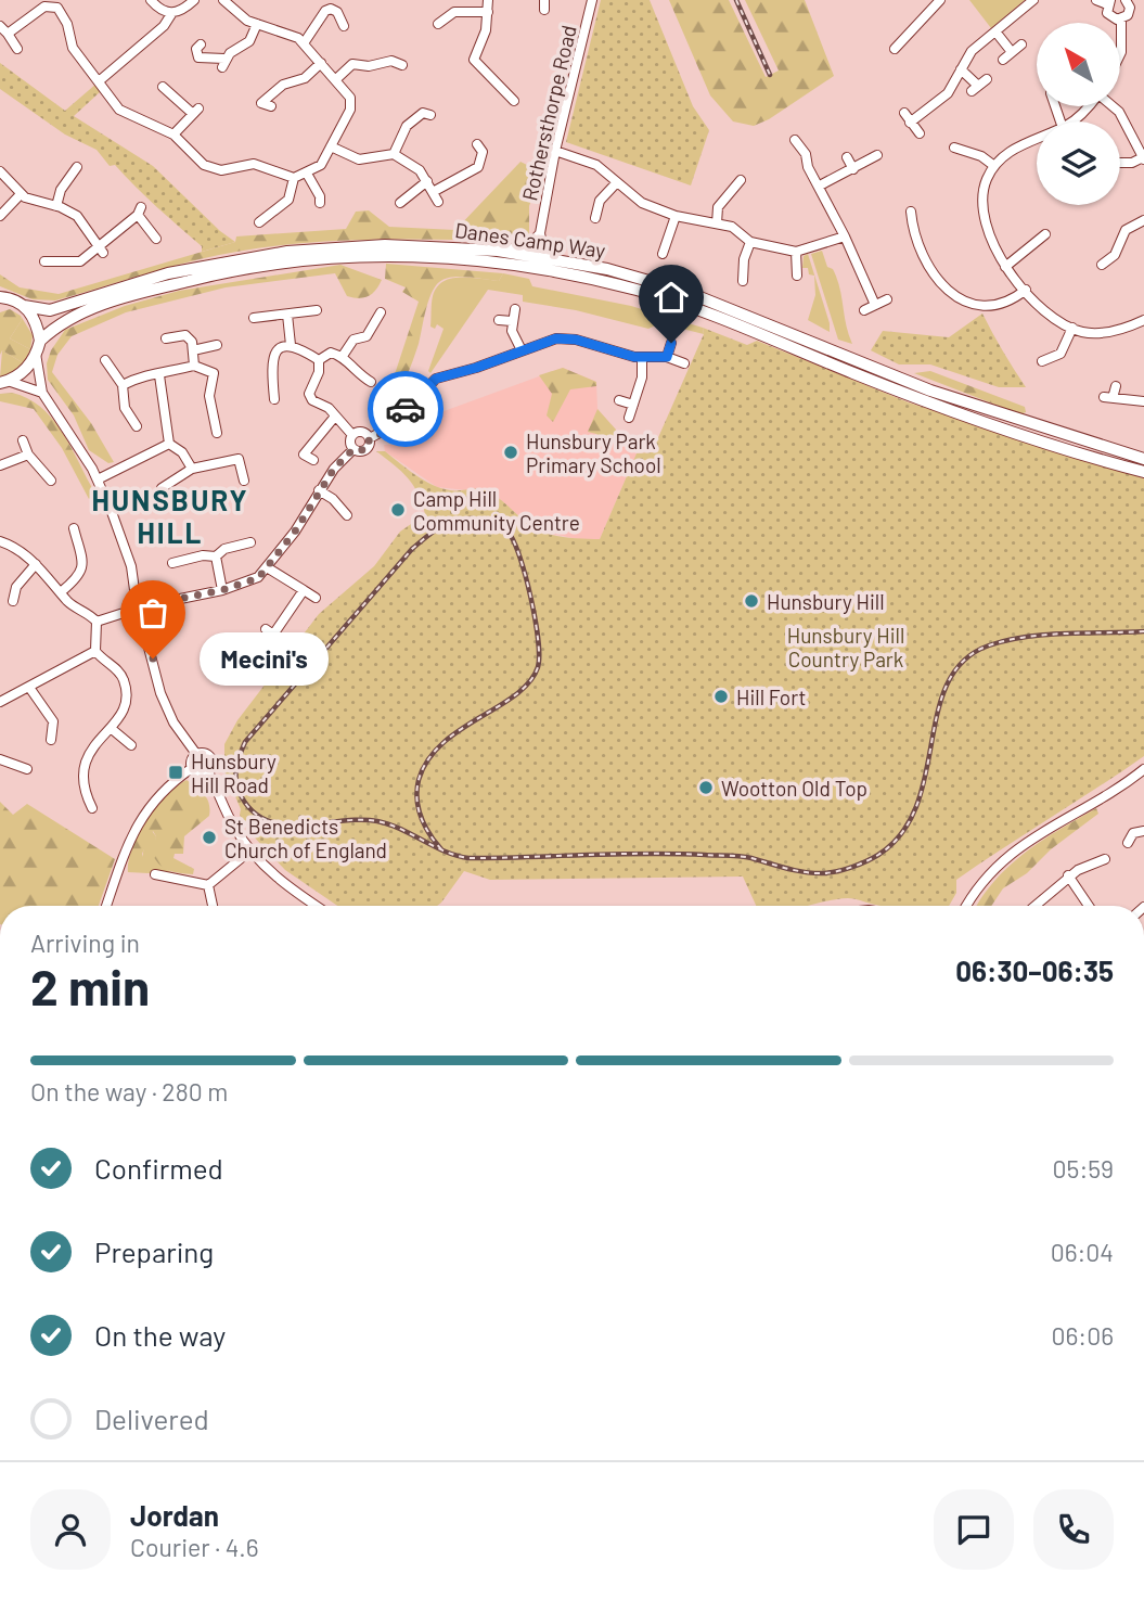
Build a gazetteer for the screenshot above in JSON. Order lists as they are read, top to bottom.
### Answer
{
  "streets": {
    "highway": ["Danes Camp Way"],
    "street": ["Rothersthorpe Road"]
  },
  "crossings": [
    ["Rothersthorpe Road", "Danes Camp Way"]
  ],
  "districts": ["HUNSBURY HILL"],
  "parks": ["Hunsbury Hill Country Park"],
  "places": {
    "other": [
      "Hunsbury Park Primary School",
      "Camp Hill Community Centre",
      "Hunsbury Hill",
      "Mecini's",
      "Hill Fort",
      "Wootton Old Top",
      "St Benedicts Church of England"
    ],
    "transit": ["Hunsbury Hill Road"]
  },
  "north": "top left",
  "page": {
    "bubble": "Mecini's",
    "heading": ["2 min", "Arriving in", "06:30–06:35"],
    "panel": ["Jordan", "Courier · 4.6"],
    "bar": "On the way · 280 m",
    "list": [
      ["Confirmed", "05:59"],
      ["Preparing", "06:04"],
      ["On the way", "06:06"],
      "Delivered"
    ]
  }
}
